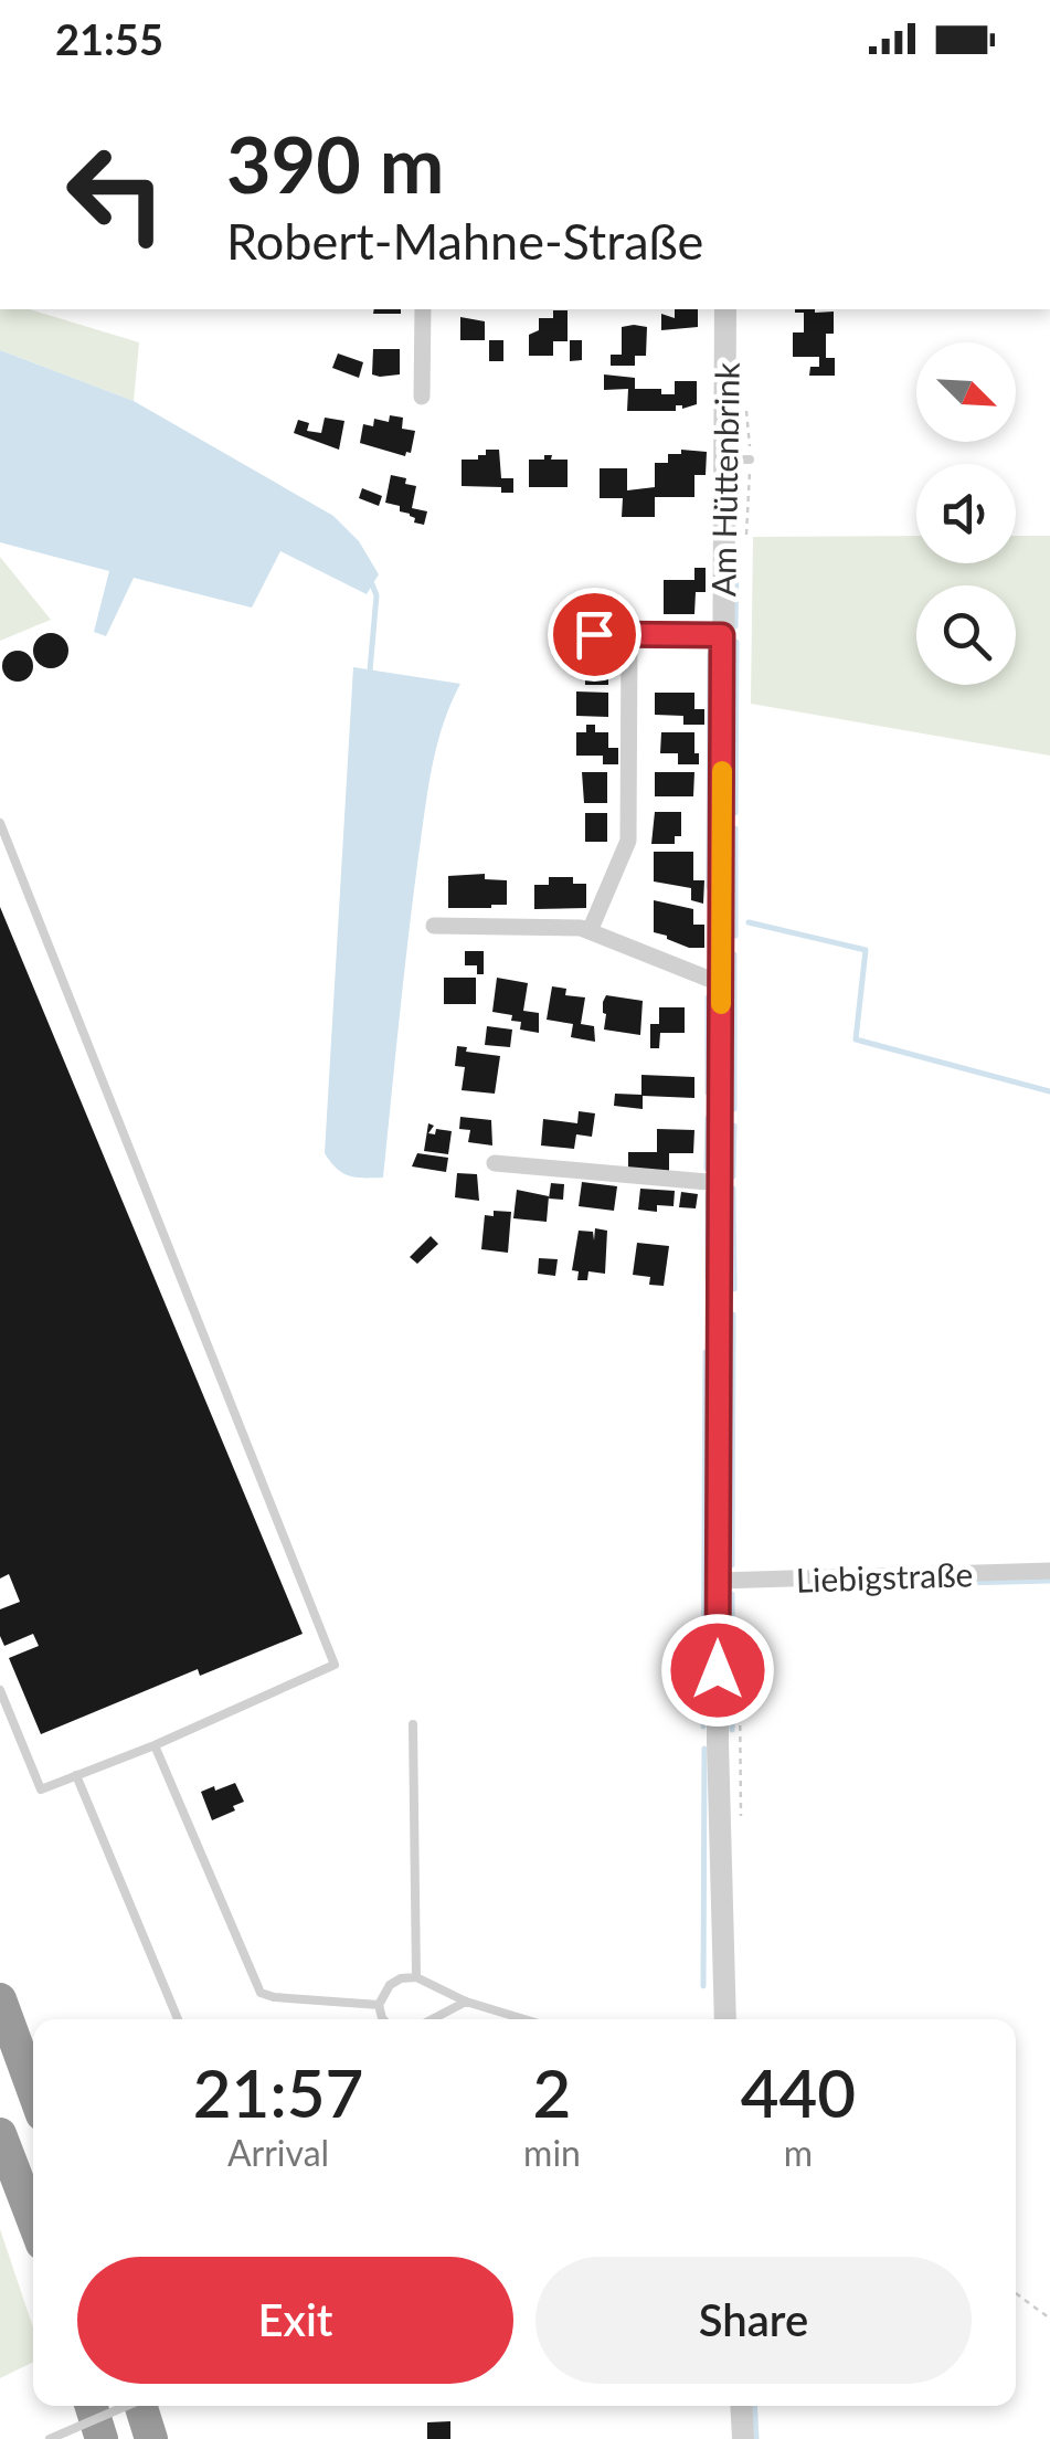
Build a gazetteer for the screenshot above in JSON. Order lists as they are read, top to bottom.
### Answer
{
  "streets": {
    "street": ["Am Hüttenbrink", "Liebigstraße"]
  },
  "crossings": [
    ["Am Hüttenbrink", "Liebigstraße"]
  ],
  "north": "bottom right",
  "page": {
    "status": "21:55",
    "turn": ["390 m", "Robert-Mahne-Straße"],
    "eta": [
      "21:57",
      "Arrival",
      "2",
      "min",
      "440",
      "m"
    ],
    "buttons": ["Exit", "Share"]
  }
}
